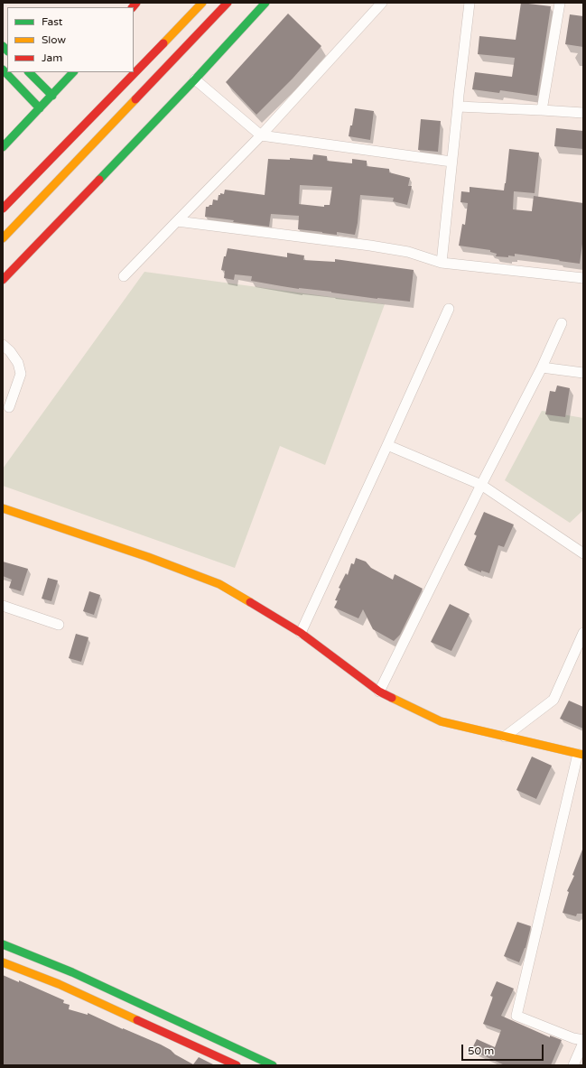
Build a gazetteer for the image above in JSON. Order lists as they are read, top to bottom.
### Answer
{
  "legend": ["Fast", "Slow", "Jam"],
  "scale_bar": "50 m"
}
